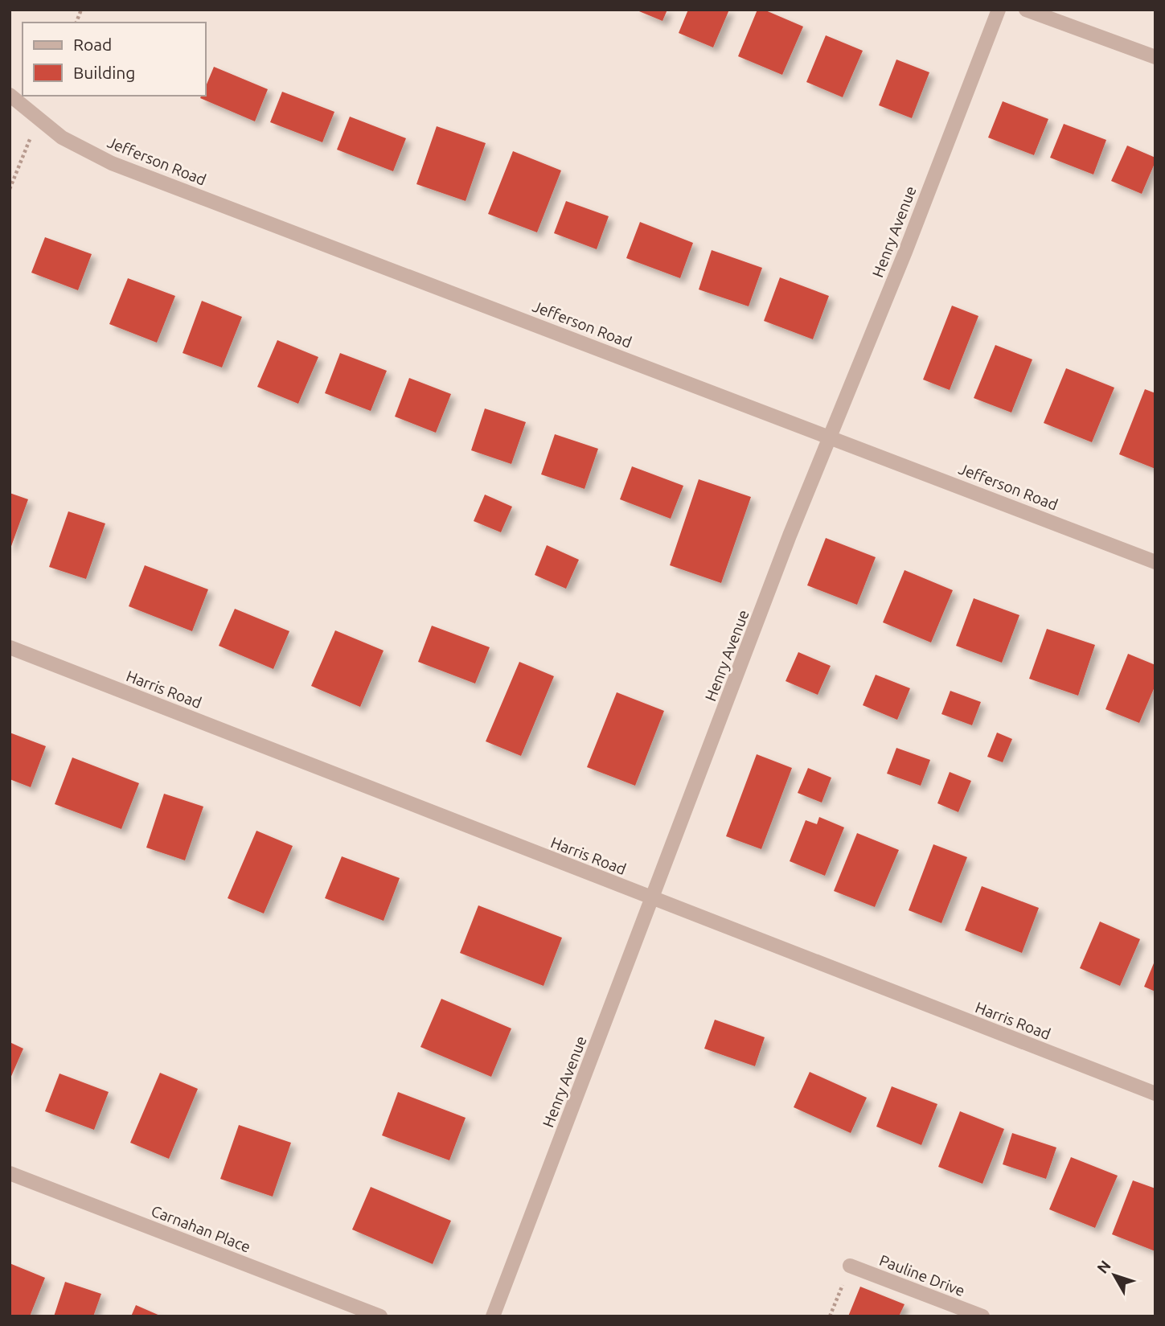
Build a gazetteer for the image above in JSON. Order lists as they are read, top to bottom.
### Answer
{
  "streets": {
    "street": [
      "Jefferson Road",
      "Henry Avenue",
      "Harris Road",
      "Carnahan Place",
      "Pauline Drive"
    ]
  },
  "crossings": [
    ["Jefferson Road", "Henry Avenue"],
    ["Henry Avenue", "Harris Road"]
  ],
  "legend": ["Road", "Building"],
  "north": "top left"
}
